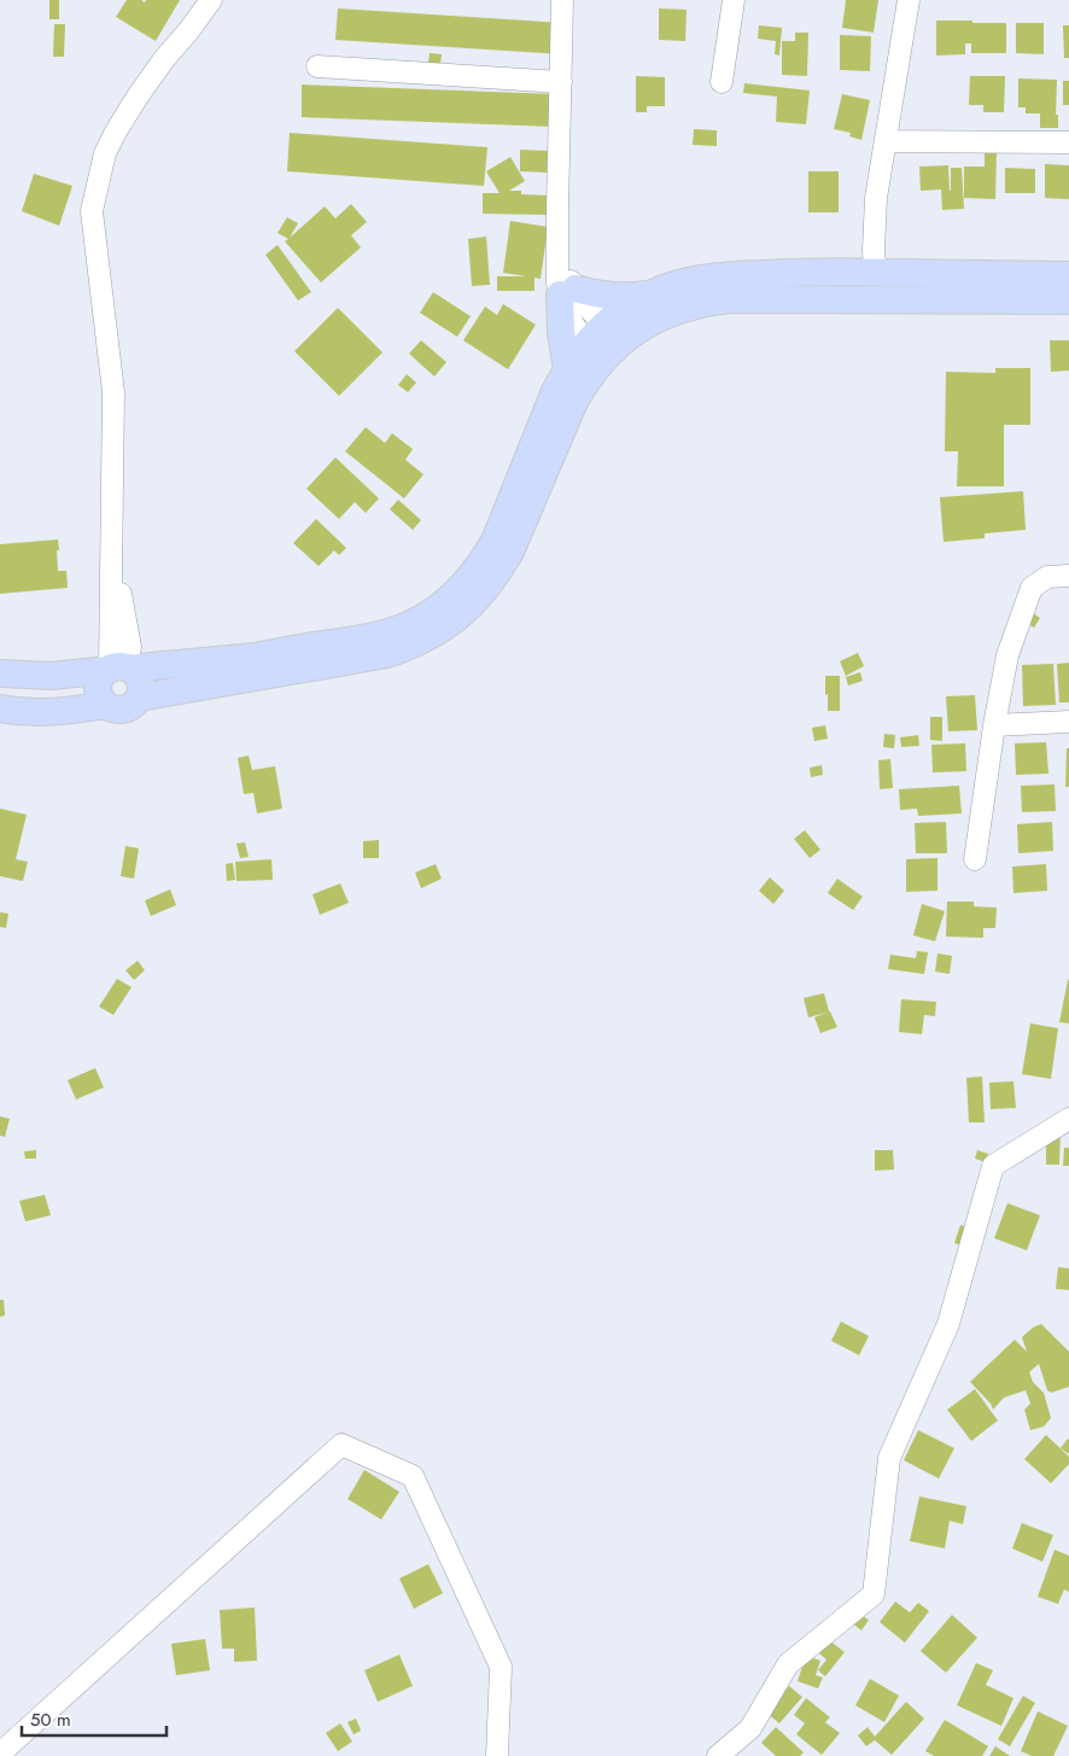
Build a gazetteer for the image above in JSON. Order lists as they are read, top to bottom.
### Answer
{
  "scale_bar": "50 m"
}
